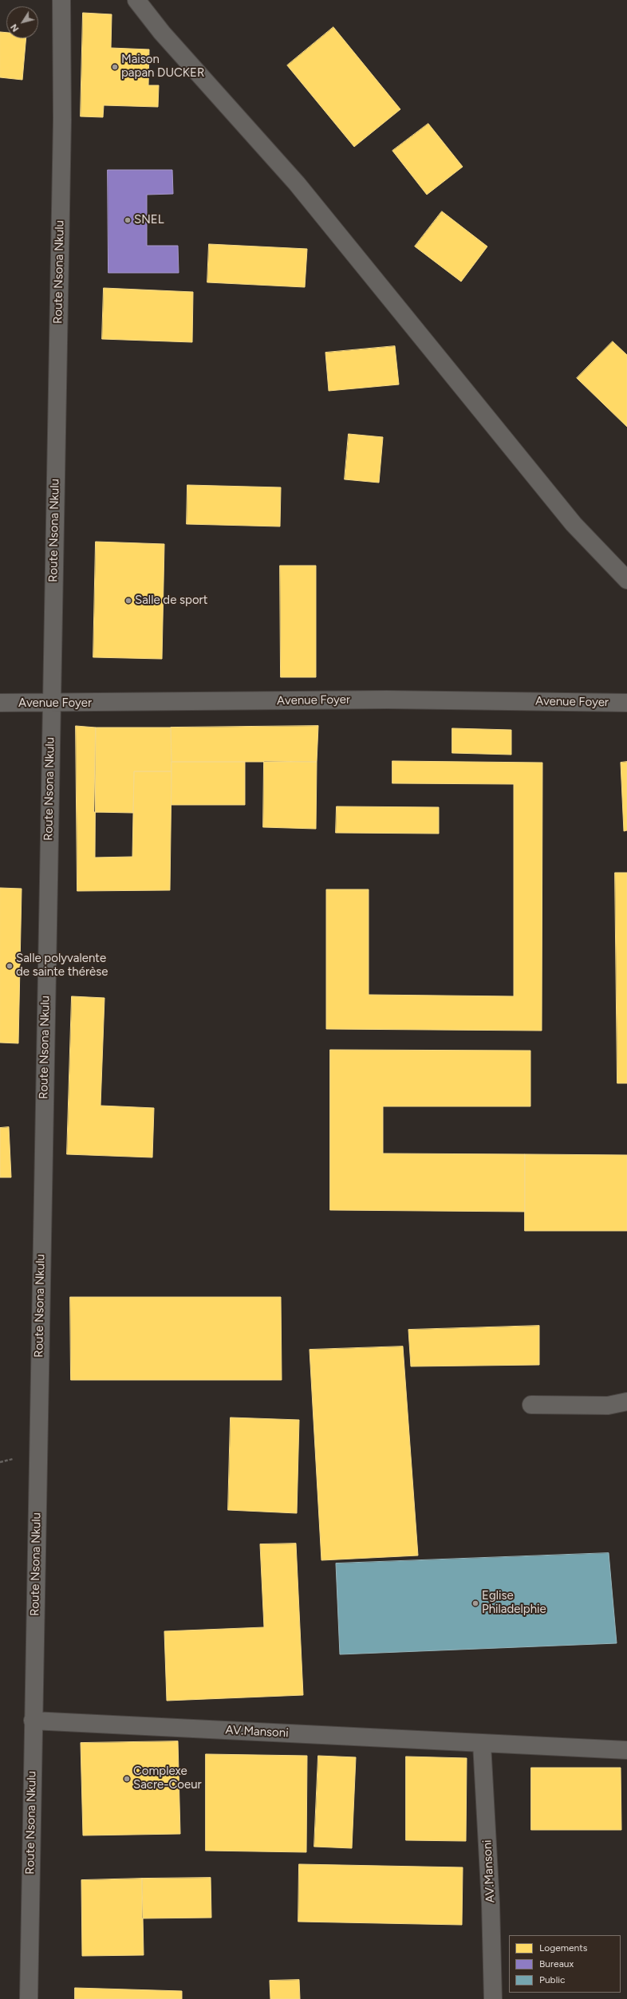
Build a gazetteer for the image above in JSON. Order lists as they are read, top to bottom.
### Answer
{
  "streets": {
    "street": ["Route Nsona Nkulu", "Avenue Foyer", "AV.Mansoni"]
  },
  "crossings": [
    ["Route Nsona Nkulu", "Avenue Foyer"],
    ["Route Nsona Nkulu", "AV.Mansoni"]
  ],
  "places": [
    "Maison papan DUCKER",
    "SNEL",
    "Salle de sport",
    "Salle polyvalente de sainte thérèse",
    "Eglise Philadelphie",
    "Complexe Sacre-Coeur"
  ],
  "legend": ["Logements", "Bureaux", "Public"],
  "north": "bottom left"
}
